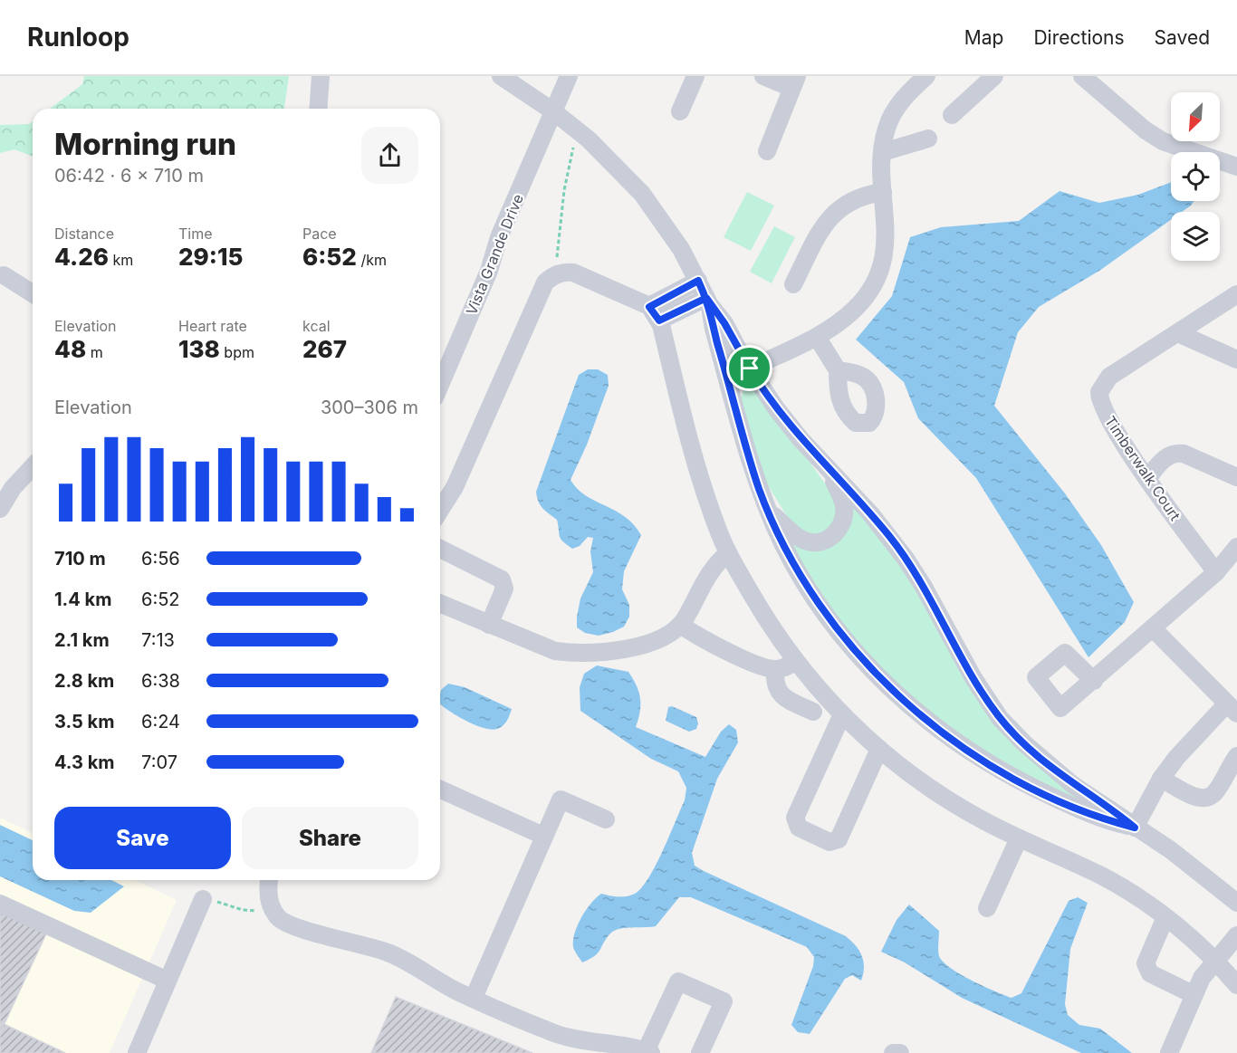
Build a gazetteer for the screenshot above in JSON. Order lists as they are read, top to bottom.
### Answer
{
  "streets": {
    "street": ["Vista Grande Drive", "Timberwalk Court"]
  },
  "north": "bottom left",
  "page": {
    "header": "Runloop",
    "nav": ["Map", "Directions", "Saved"],
    "heading": ["Morning run", "06:42 · 6 × 710 m"],
    "stats": [
      ["Distance", "4.26 km"],
      ["Time", "29:15"],
      ["Pace", "6:52 /km"],
      ["Elevation", "48 m"],
      ["Heart rate", "138 bpm"],
      ["kcal", "267"]
    ],
    "chart": ["Elevation", "300–306 m"],
    "list": [
      {
        "name": "710 m",
        "note": "6:56"
      },
      {
        "name": "1.4 km",
        "note": "6:52"
      },
      {
        "name": "2.1 km",
        "note": "7:13"
      },
      {
        "name": "2.8 km",
        "note": "6:38"
      },
      {
        "name": "3.5 km",
        "note": "6:24"
      },
      {
        "name": "4.3 km",
        "note": "7:07"
      }
    ],
    "buttons": ["Save", "Share"]
  }
}
